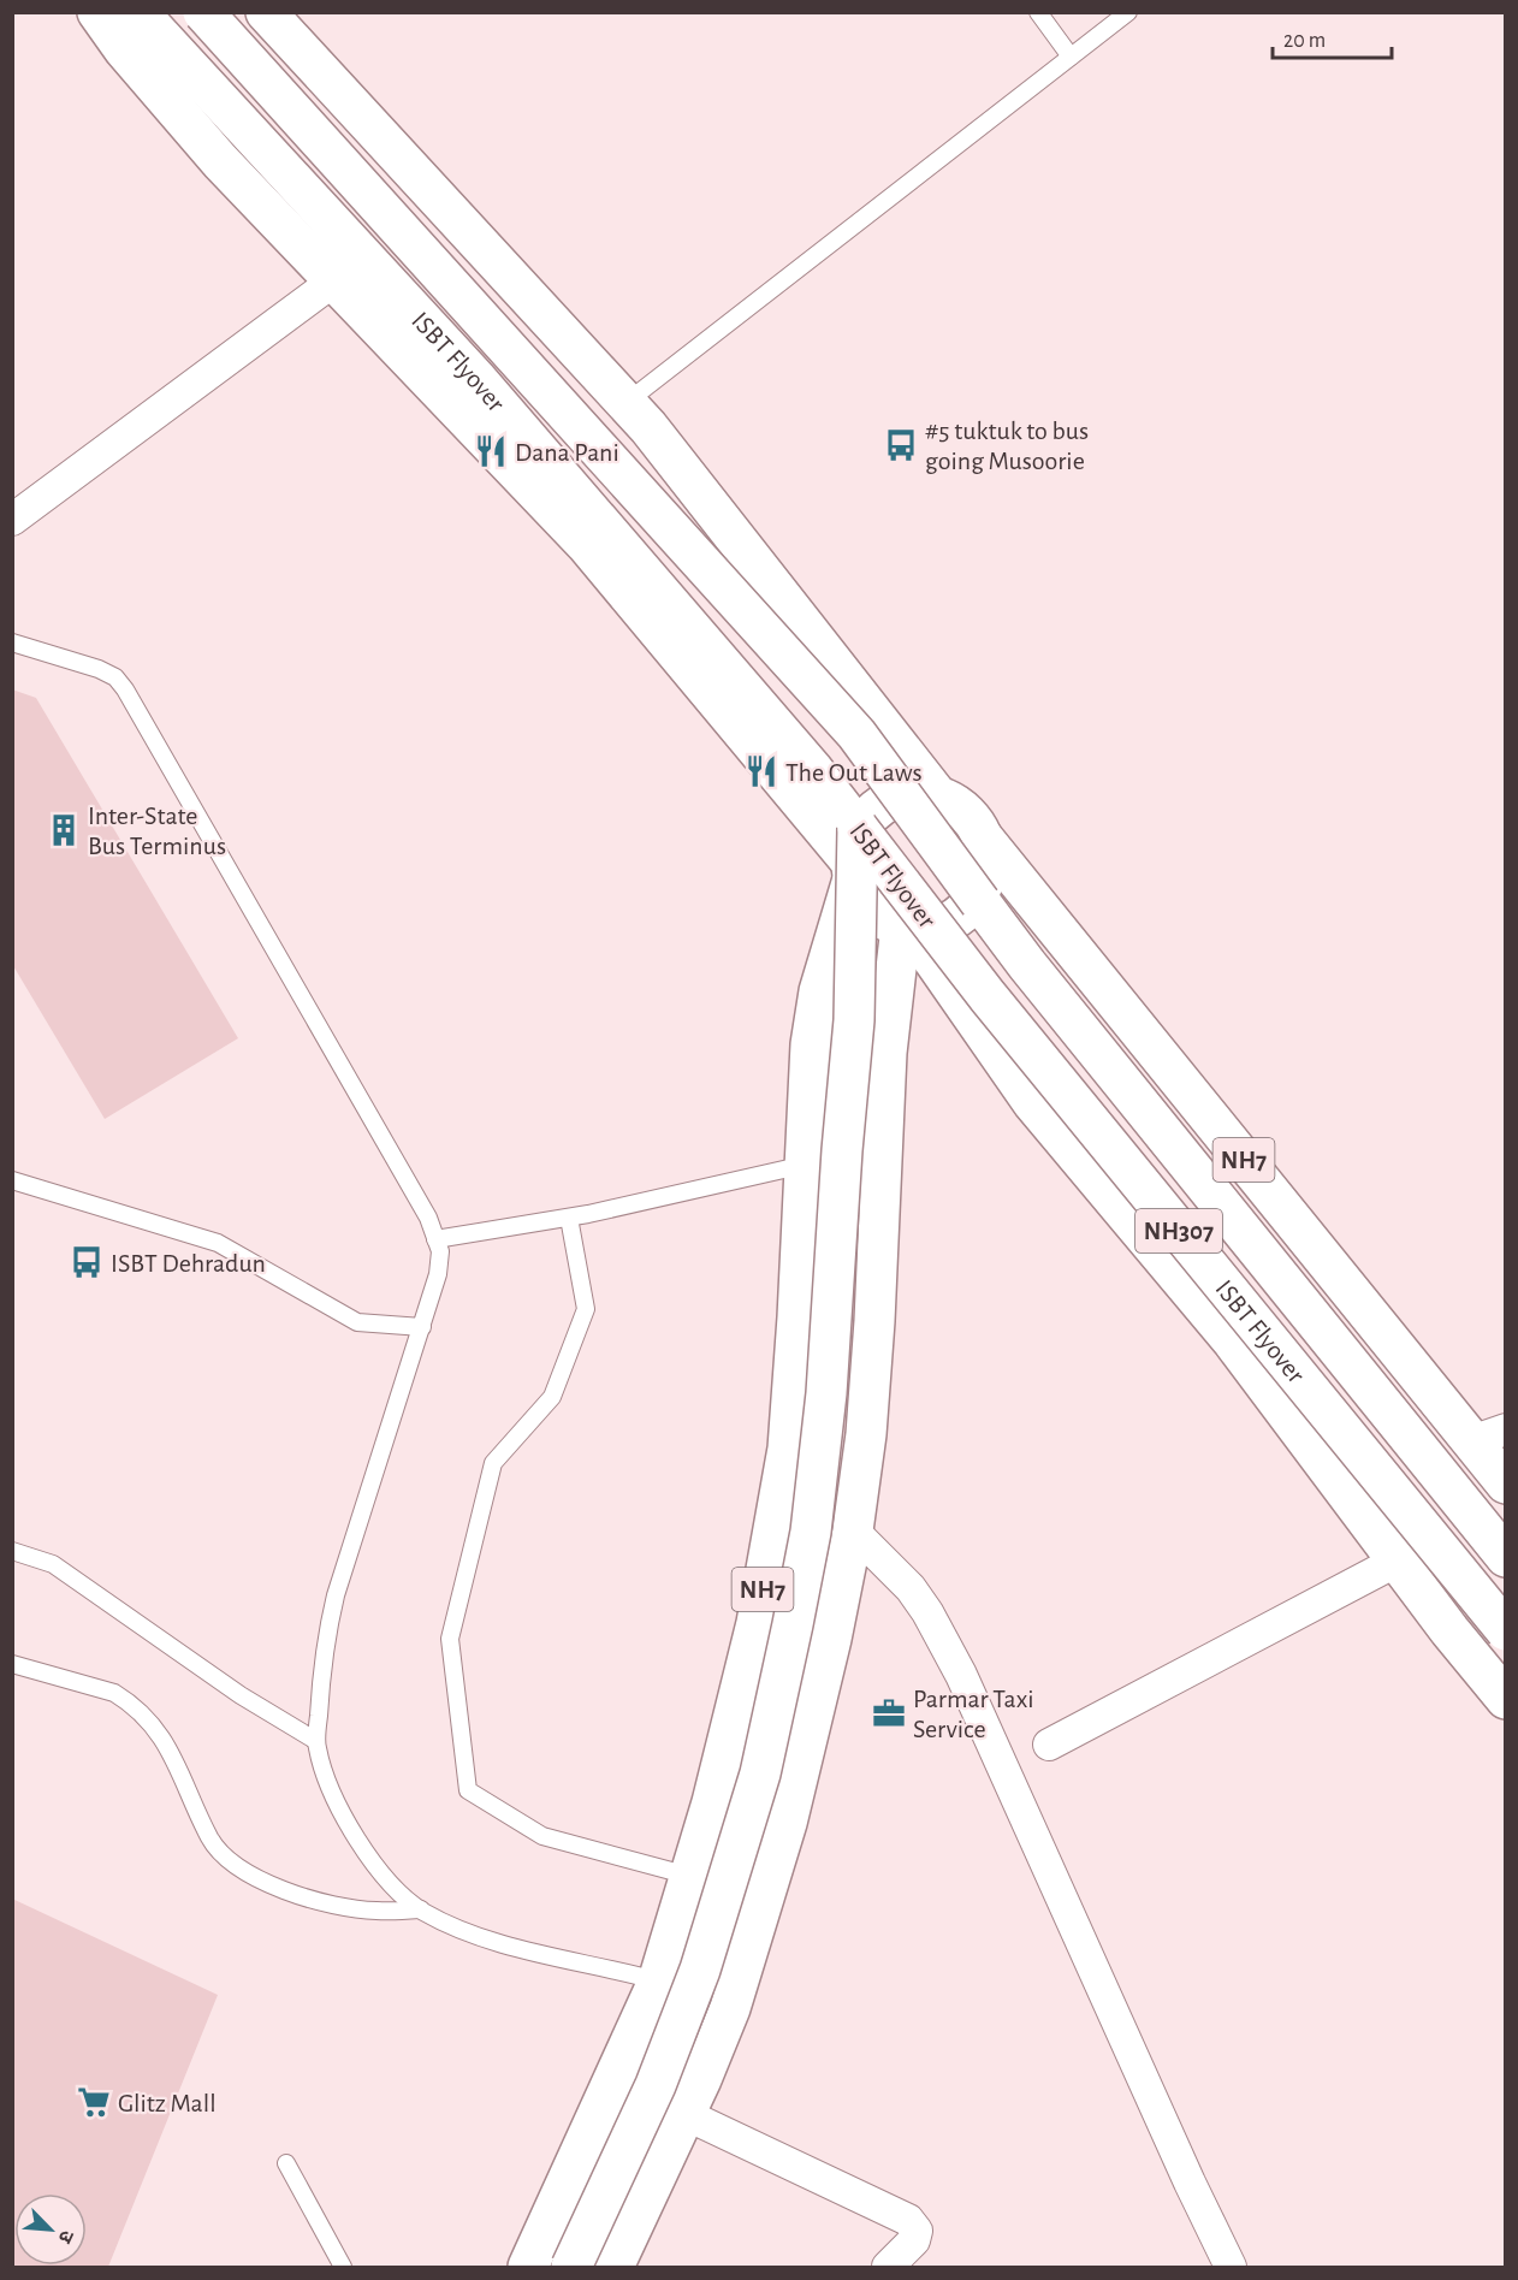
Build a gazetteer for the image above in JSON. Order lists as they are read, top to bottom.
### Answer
{
  "streets": {
    "main road": ["ISBT Flyover", "NH7", "NH307"]
  },
  "crossings": [
    ["ISBT Flyover", "NH7"]
  ],
  "places": {
    "bus stop": ["#5 tuktuk to bus going Musoorie", "ISBT Dehradun"],
    "restaurant": ["Dana Pani", "The Out Laws"],
    "building": ["Inter-State Bus Terminus"],
    "office": ["Parmar Taxi Service"],
    "supermarket": ["Glitz Mall"]
  },
  "scale_bar": "20 m",
  "north": "bottom right"
}
